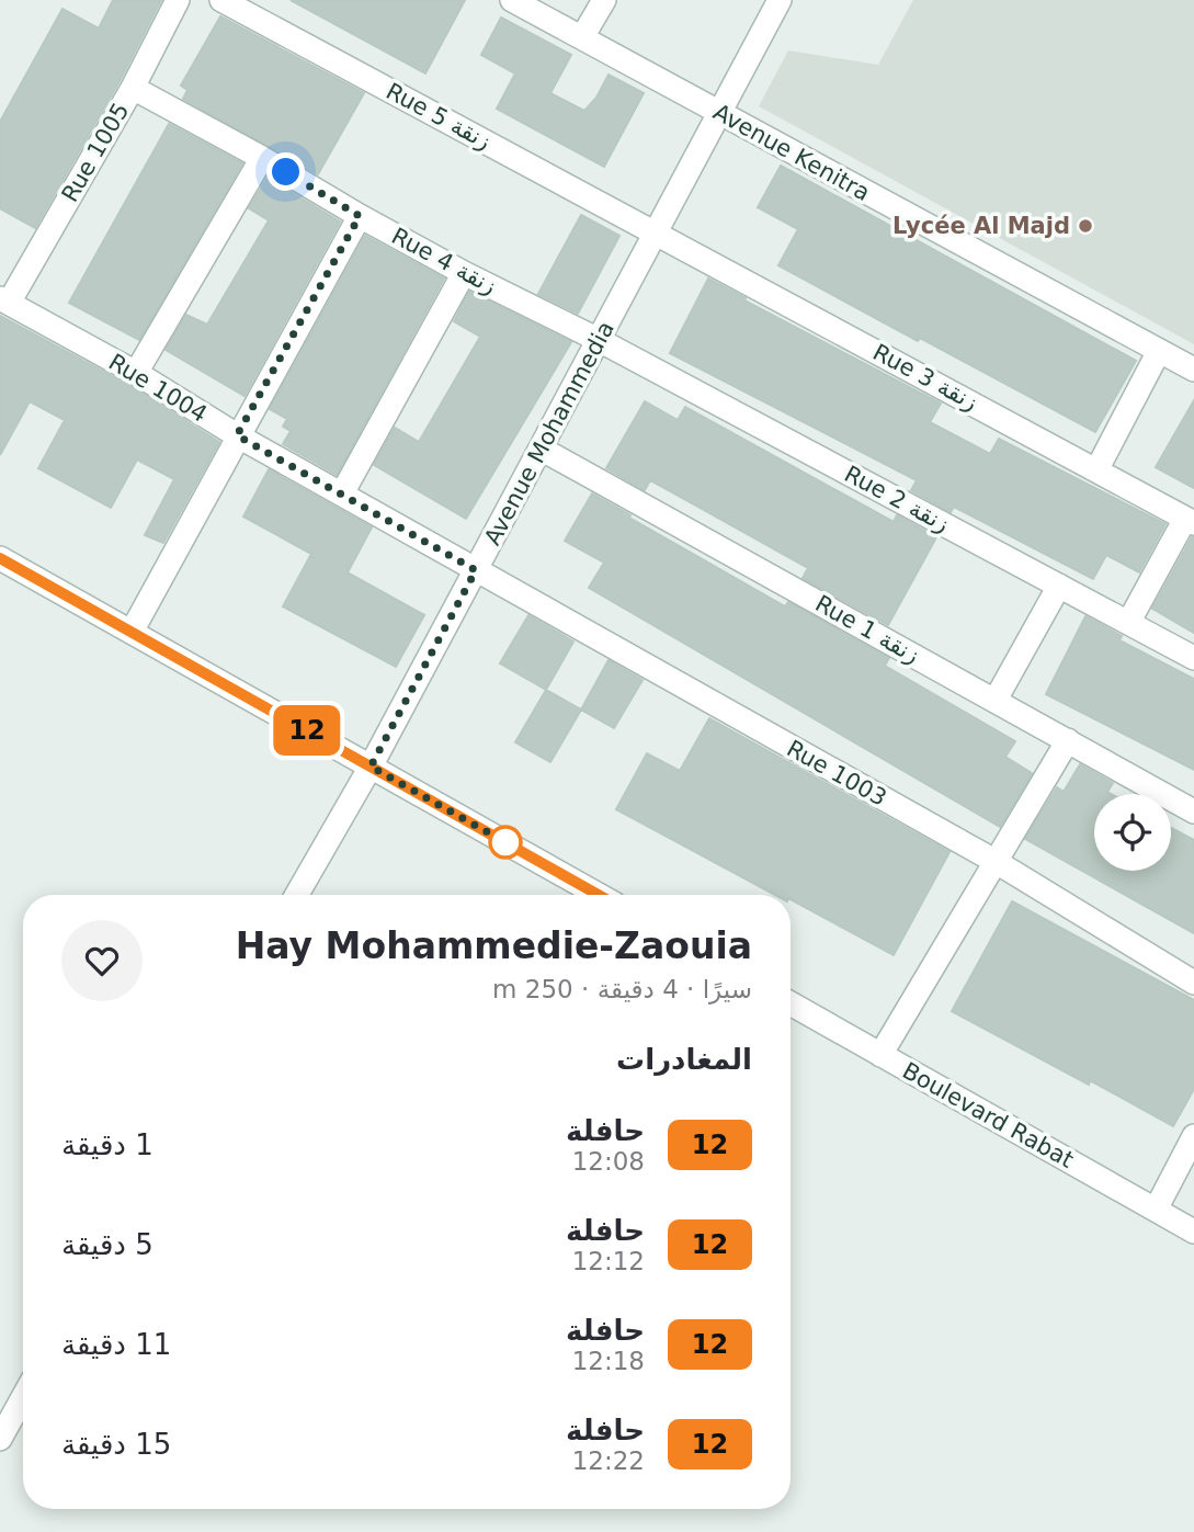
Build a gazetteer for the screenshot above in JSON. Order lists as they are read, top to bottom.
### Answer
{
  "streets": {
    "street": [
      "Rue 5 زنقة",
      "Rue 1005",
      "Avenue Kenitra",
      "Rue 4 زنقة",
      "Rue 3 زنقة",
      "Rue 1004",
      "Avenue Mohammedia",
      "Rue 2 زنقة",
      "Rue 1 زنقة",
      "Rue 1003",
      "Boulevard Rabat"
    ]
  },
  "crossings": [
    ["Rue 5 زنقة", "Rue 3 زنقة"],
    ["Rue 5 زنقة", "Avenue Mohammedia"],
    ["Rue 1005", "Rue 4 زنقة"],
    ["Rue 1005", "Rue 1004"],
    ["Avenue Kenitra", "Avenue Mohammedia"],
    ["Rue 4 زنقة", "Avenue Mohammedia"],
    ["Rue 4 زنقة", "Rue 2 زنقة"],
    ["Rue 3 زنقة", "Avenue Mohammedia"],
    ["Rue 1004", "Avenue Mohammedia"],
    ["Rue 1004", "Rue 1003"],
    ["Avenue Mohammedia", "Rue 2 زنقة"],
    ["Avenue Mohammedia", "Rue 1 زنقة"],
    ["Avenue Mohammedia", "Rue 1003"]
  ],
  "places": ["Lycée Al Majd"],
  "lines": ["bus line 12"],
  "page": {
    "on_map": "12",
    "heading": [
      ["Hay Mohammedie-Zaouia", "سيرًا · 4 دقيقة · 250 m"],
      "المغادرات"
    ],
    "list": [
      {
        "mark": "12",
        "name": "حافلة",
        "note": "12:08",
        "value": "1 دقيقة"
      },
      {
        "mark": "12",
        "name": "حافلة",
        "note": "12:12",
        "value": "5 دقيقة"
      },
      {
        "mark": "12",
        "name": "حافلة",
        "note": "12:18",
        "value": "11 دقيقة"
      },
      {
        "mark": "12",
        "name": "حافلة",
        "note": "12:22",
        "value": "15 دقيقة"
      }
    ]
  }
}
